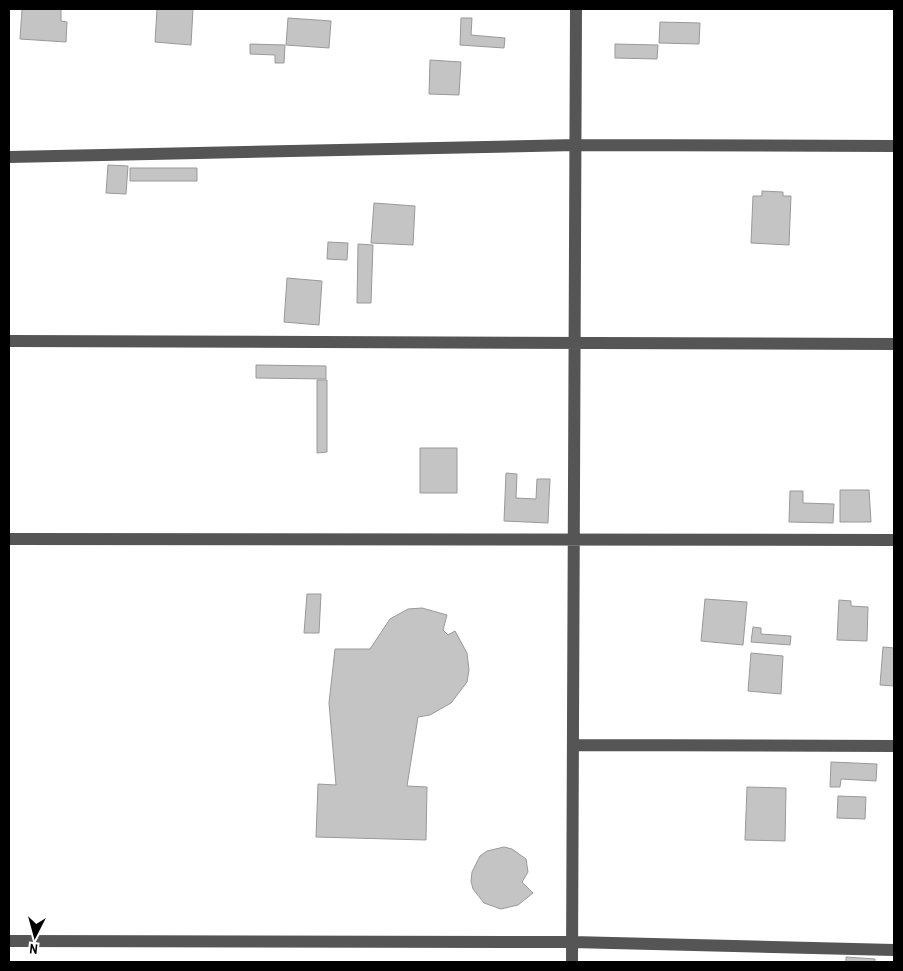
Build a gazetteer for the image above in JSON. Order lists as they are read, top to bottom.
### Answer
{
  "north": "bottom"
}
